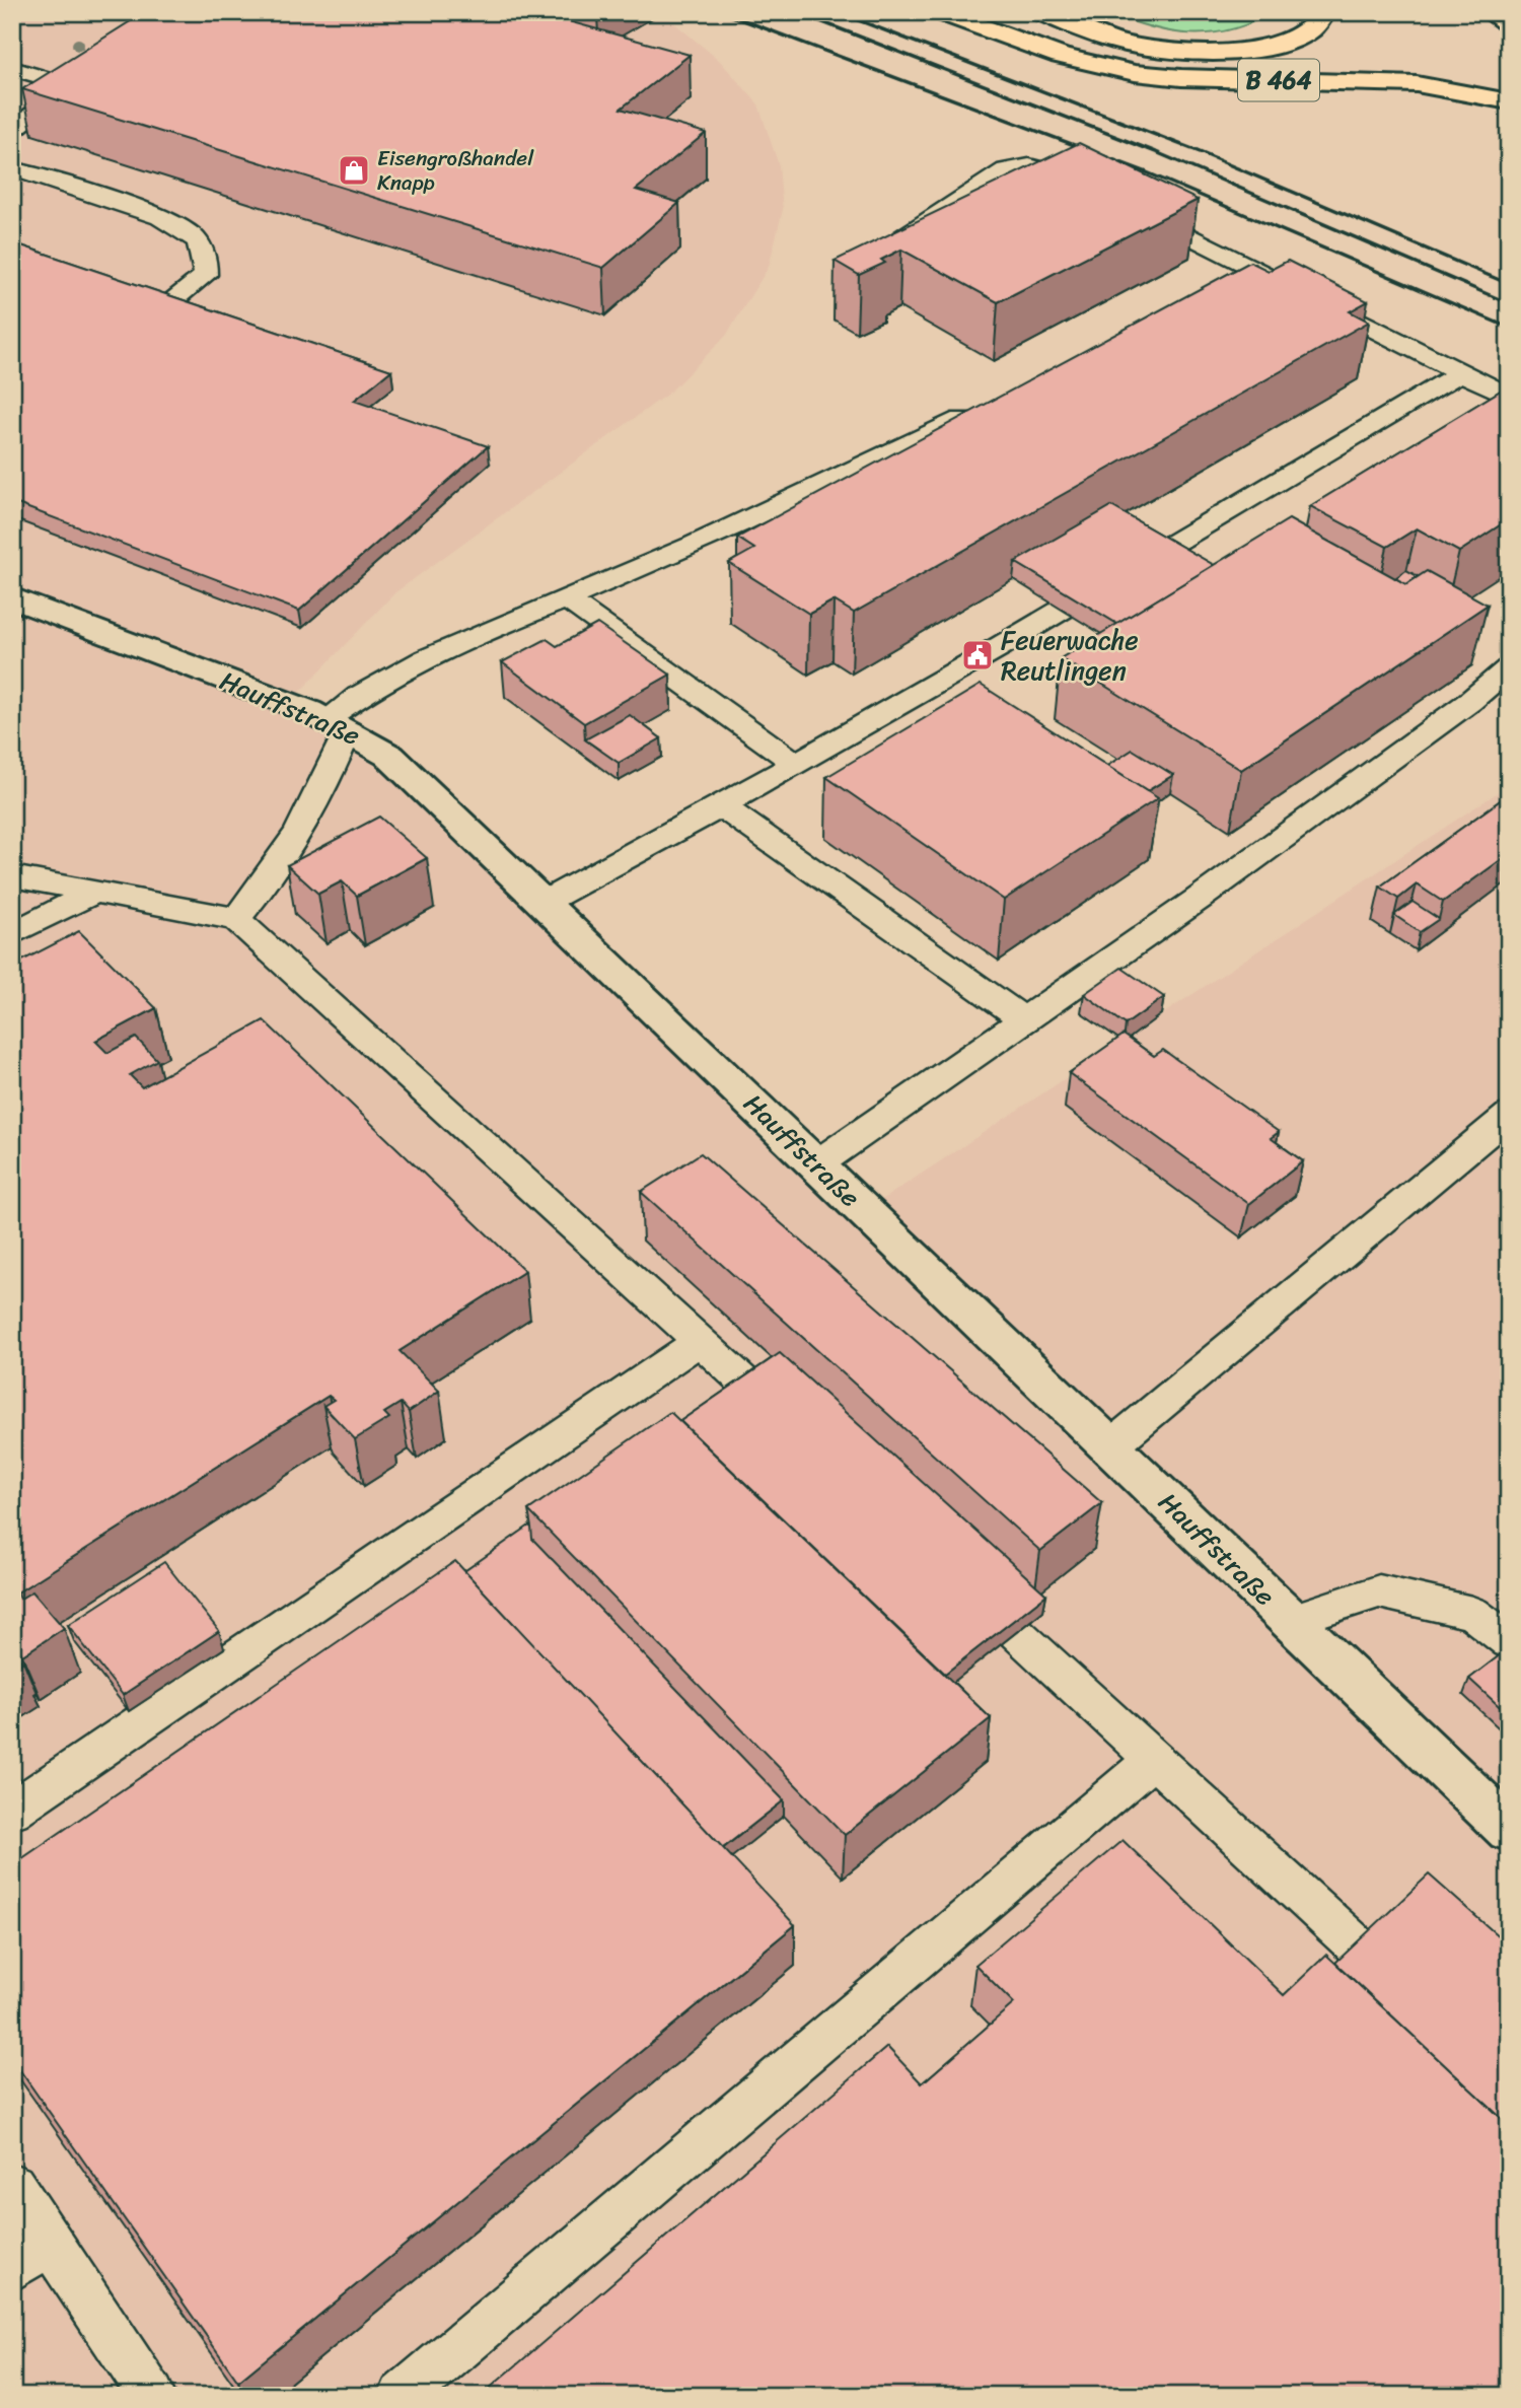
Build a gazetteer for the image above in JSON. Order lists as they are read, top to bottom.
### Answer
{
  "streets": {
    "main road": ["B 464"],
    "street": ["Hauffstraße"]
  },
  "places": {
    "shop": ["Eisengroßhandel Knapp"],
    "public building": ["Feuerwache Reutlingen"]
  }
}
